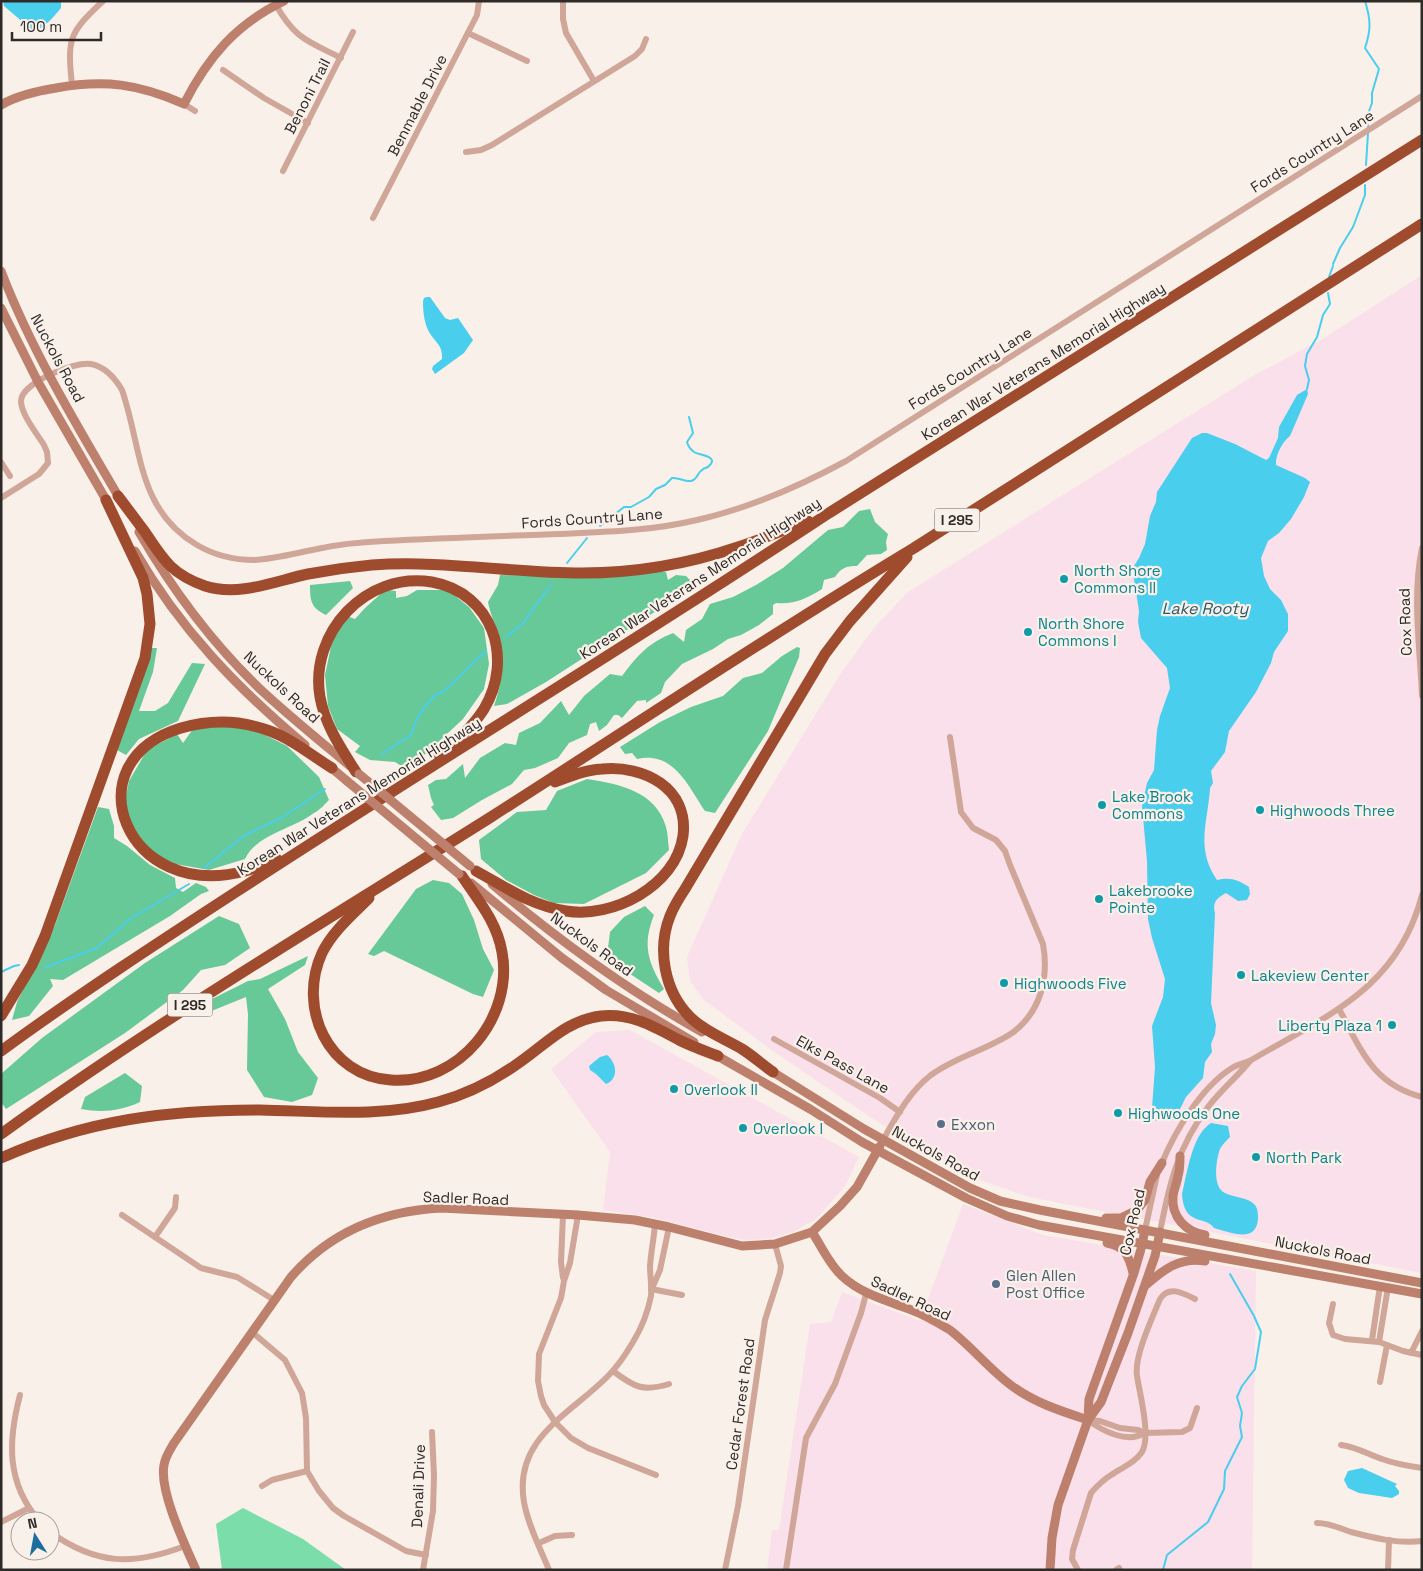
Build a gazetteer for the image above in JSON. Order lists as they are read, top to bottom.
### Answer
{
  "streets": {
    "highway": ["Korean War Veterans Memorial Highway", "I 295"],
    "main road": ["Nuckols Road", "Cox Road", "Sadler Road"],
    "street": [
      "Benoni Trail",
      "Benmable Drive",
      "Fords Country Lane",
      "Elks Pass Lane",
      "Cedar Forest Road",
      "Denali Drive"
    ]
  },
  "crossings": [
    ["Fords Country Lane", "Nuckols Road"],
    ["Nuckols Road", "Cox Road"],
    ["Nuckols Road", "Sadler Road"],
    ["Cox Road", "Sadler Road"],
    ["Sadler Road", "Cedar Forest Road"]
  ],
  "water": ["Lake Rooty"],
  "places": [
    "North Shore Commons II",
    "North Shore Commons I",
    "Lake Brook Commons",
    "Highwoods Three",
    "Lakebrooke Pointe",
    "Lakeview Center",
    "Highwoods Five",
    "Liberty Plaza 1",
    "Overlook II",
    "Highwoods One",
    "Exxon",
    "Overlook I",
    "North Park",
    "Glen Allen Post Office"
  ],
  "scale_bar": "100 m",
  "north": "top"
}
